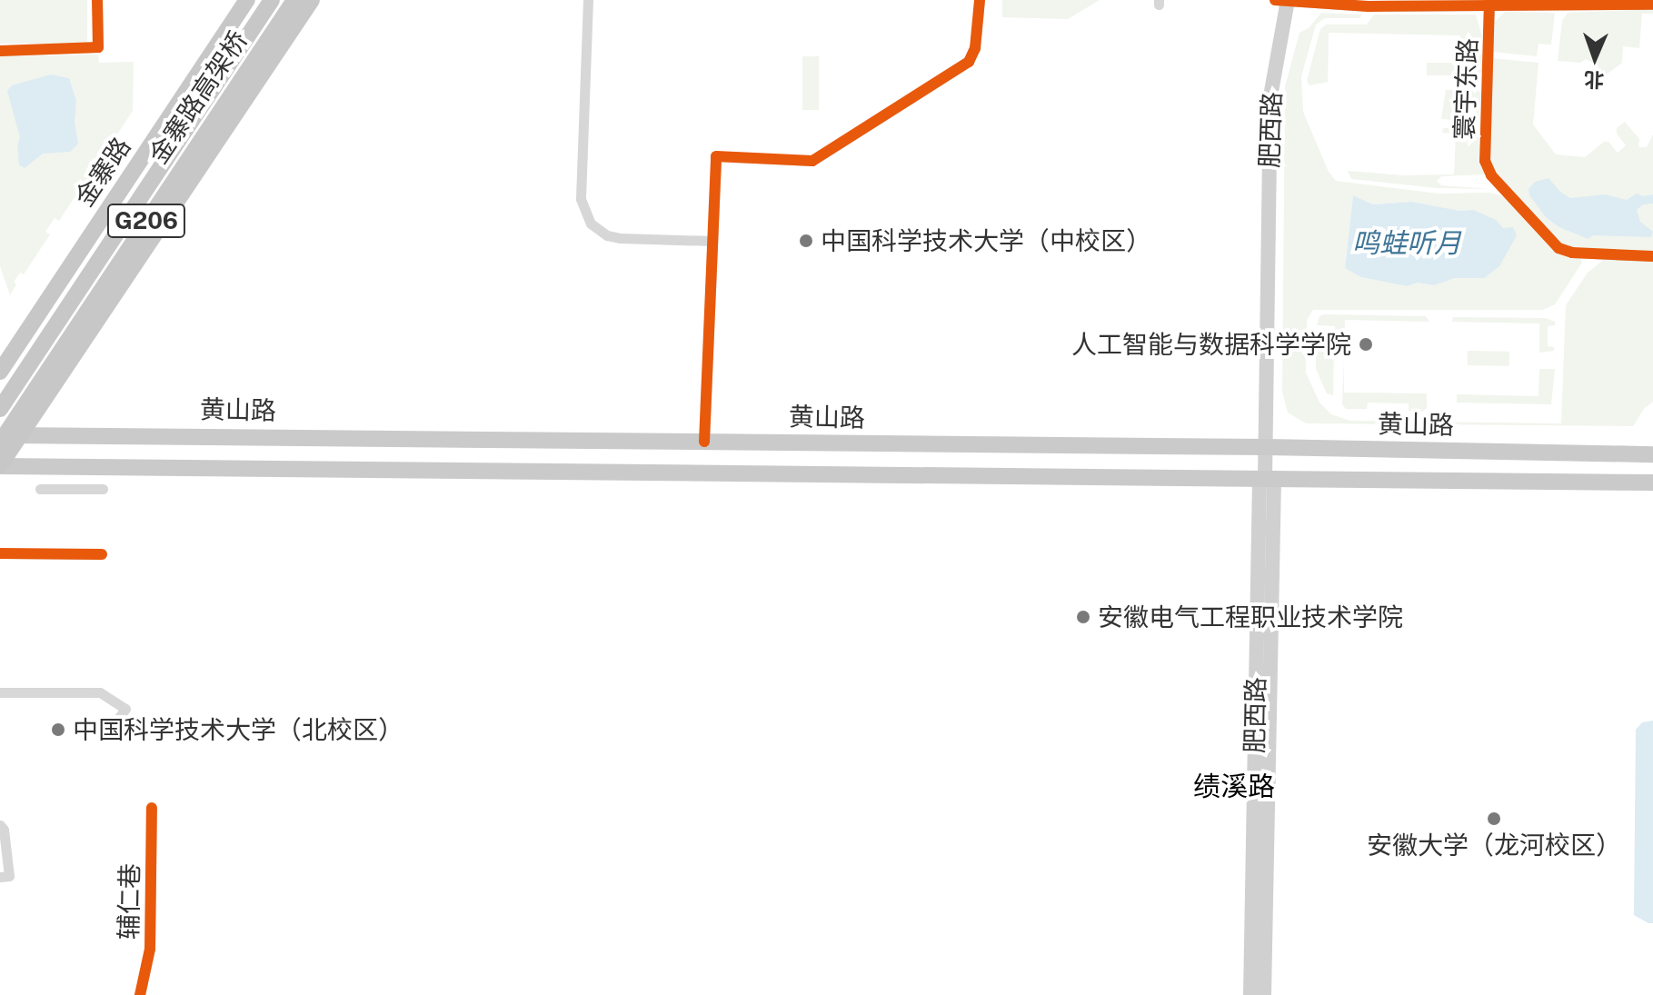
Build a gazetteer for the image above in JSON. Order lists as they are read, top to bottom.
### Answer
{
  "streets": {
    "highway": ["金寨路高架桥", "金寨路", "G206"],
    "main road": ["肥西路", "黄山路"],
    "street": ["寰宇东路", "辅仁巷"]
  },
  "crossings": [
    ["肥西路", "黄山路"]
  ],
  "districts": ["绩溪路"],
  "water": ["鸣蛙听月"],
  "places": [
    "中国科学技术大学（中校区）",
    "人工智能与数据科学学院",
    "安徽电气工程职业技术学院",
    "中国科学技术大学（北校区）",
    "安徽大学（龙河校区）"
  ],
  "north": "bottom"
}
